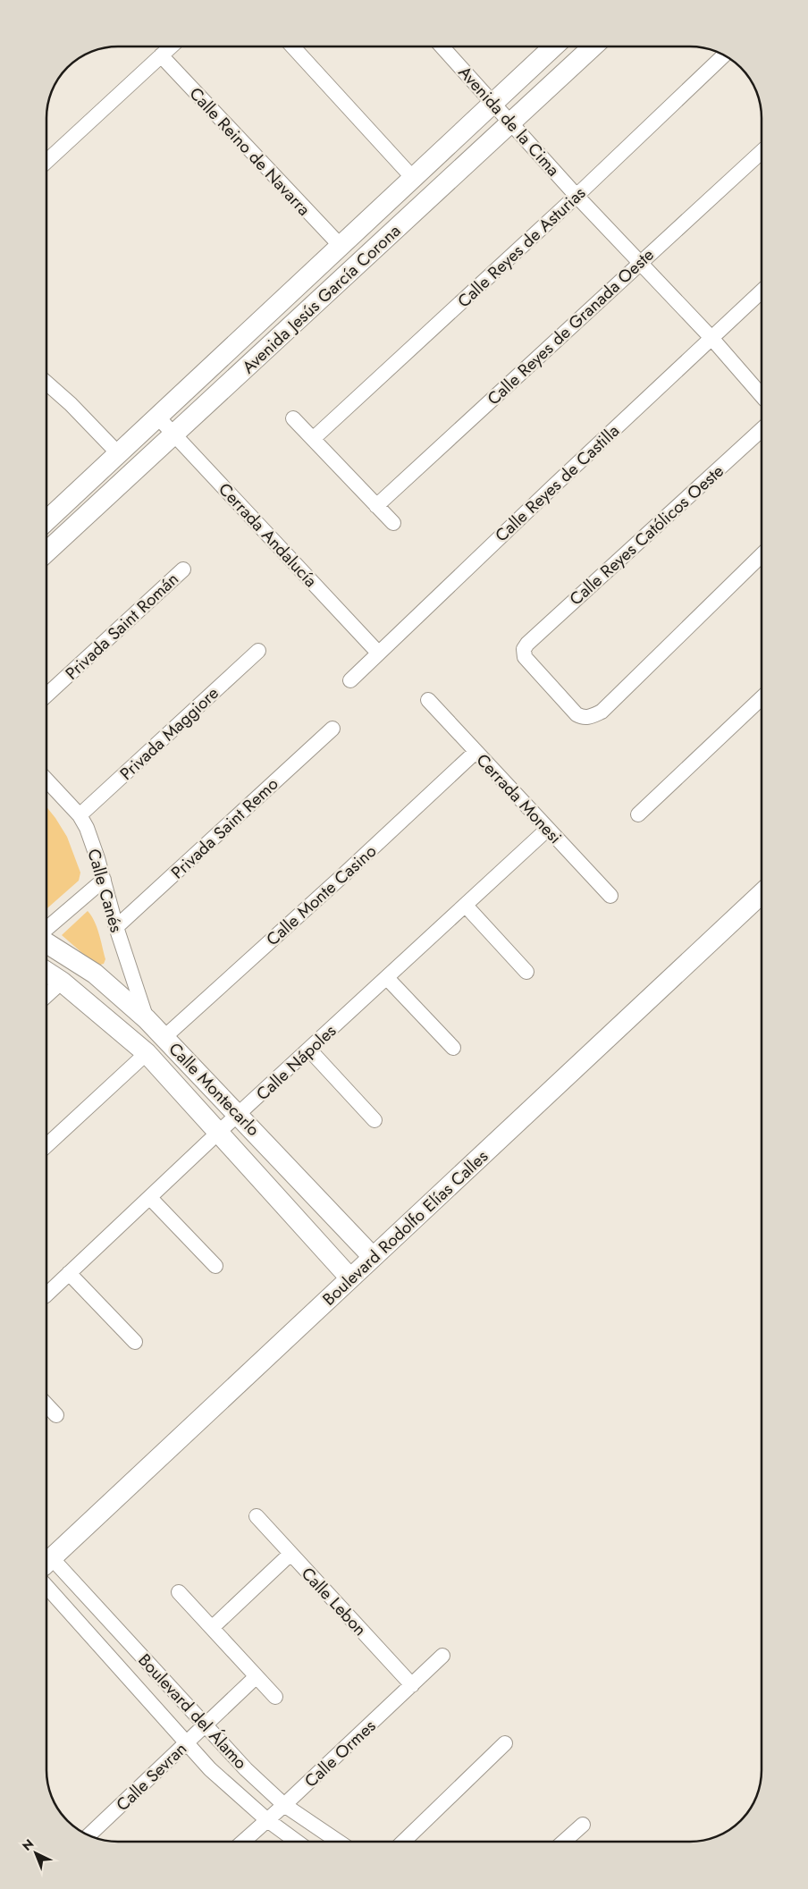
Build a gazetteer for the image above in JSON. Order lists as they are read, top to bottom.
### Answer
{
  "streets": {
    "street": [
      "Avenida de la Cima",
      "Calle Reino de Navarra",
      "Calle Reyes de Asturias",
      "Avenida Jesús García Corona",
      "Calle Reyes de Granada Oeste",
      "Calle Reyes de Castilla",
      "Cerrada Andalucía",
      "Calle Reyes Católicos Oeste",
      "Privada Saint Román",
      "Privada Maggiore",
      "Cerrada Monesi",
      "Privada Saint Remo",
      "Calle Canés",
      "Calle Monte Casino",
      "Calle Nápoles",
      "Calle Montecarlo",
      "Boulevard Rodolfo Elías Calles",
      "Calle Lebon",
      "Boulevard del Álamo",
      "Calle Ormes",
      "Calle Sevran"
    ]
  },
  "crossings": [
    ["Avenida de la Cima", "Calle Reyes de Asturias"],
    ["Avenida de la Cima", "Avenida Jesús García Corona"],
    ["Avenida de la Cima", "Calle Reyes de Granada Oeste"],
    ["Avenida de la Cima", "Calle Reyes de Castilla"],
    ["Calle Reino de Navarra", "Avenida Jesús García Corona"],
    ["Avenida Jesús García Corona", "Cerrada Andalucía"],
    ["Calle Reyes de Castilla", "Cerrada Andalucía"],
    ["Privada Maggiore", "Calle Canés"],
    ["Cerrada Monesi", "Calle Monte Casino"],
    ["Cerrada Monesi", "Calle Nápoles"],
    ["Privada Saint Remo", "Calle Canés"],
    ["Calle Canés", "Calle Montecarlo"],
    ["Calle Monte Casino", "Calle Montecarlo"],
    ["Calle Nápoles", "Calle Montecarlo"],
    ["Calle Montecarlo", "Boulevard Rodolfo Elías Calles"],
    ["Boulevard Rodolfo Elías Calles", "Boulevard del Álamo"],
    ["Calle Lebon", "Calle Ormes"],
    ["Boulevard del Álamo", "Calle Ormes"],
    ["Boulevard del Álamo", "Calle Sevran"]
  ],
  "north": "top left"
}
